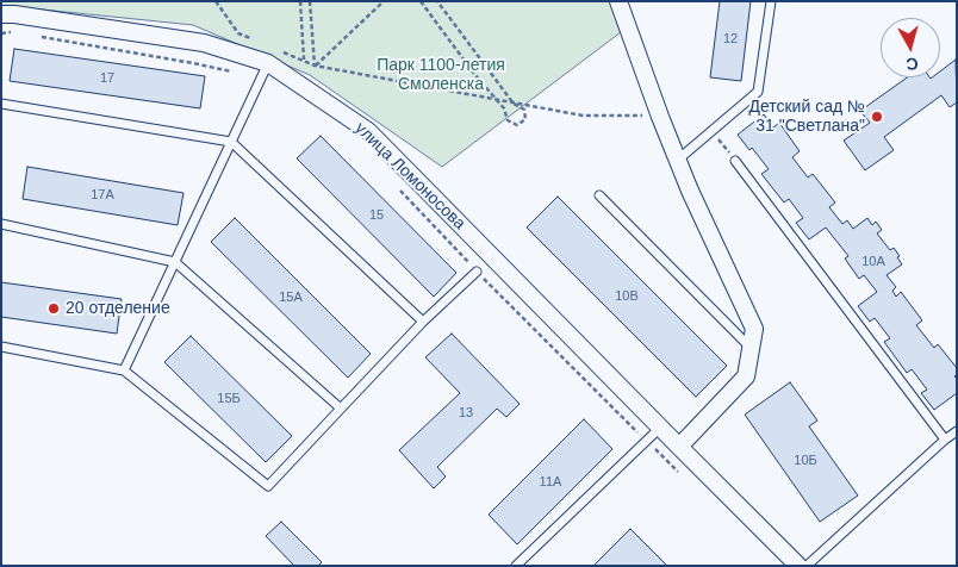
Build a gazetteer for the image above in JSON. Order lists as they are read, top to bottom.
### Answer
{
  "streets": {
    "street": ["улица Ломоносова"]
  },
  "parks": ["Парк 1100-летия Смоленска"],
  "places": ["Детский сад № 31 \"Светлана\"", "20 отделение"],
  "house_numbers": [
    "12",
    "17",
    "17А",
    "15",
    "10А",
    "10В",
    "15А",
    "15Б",
    "13",
    "10Б",
    "11А"
  ],
  "north": "bottom"
}
